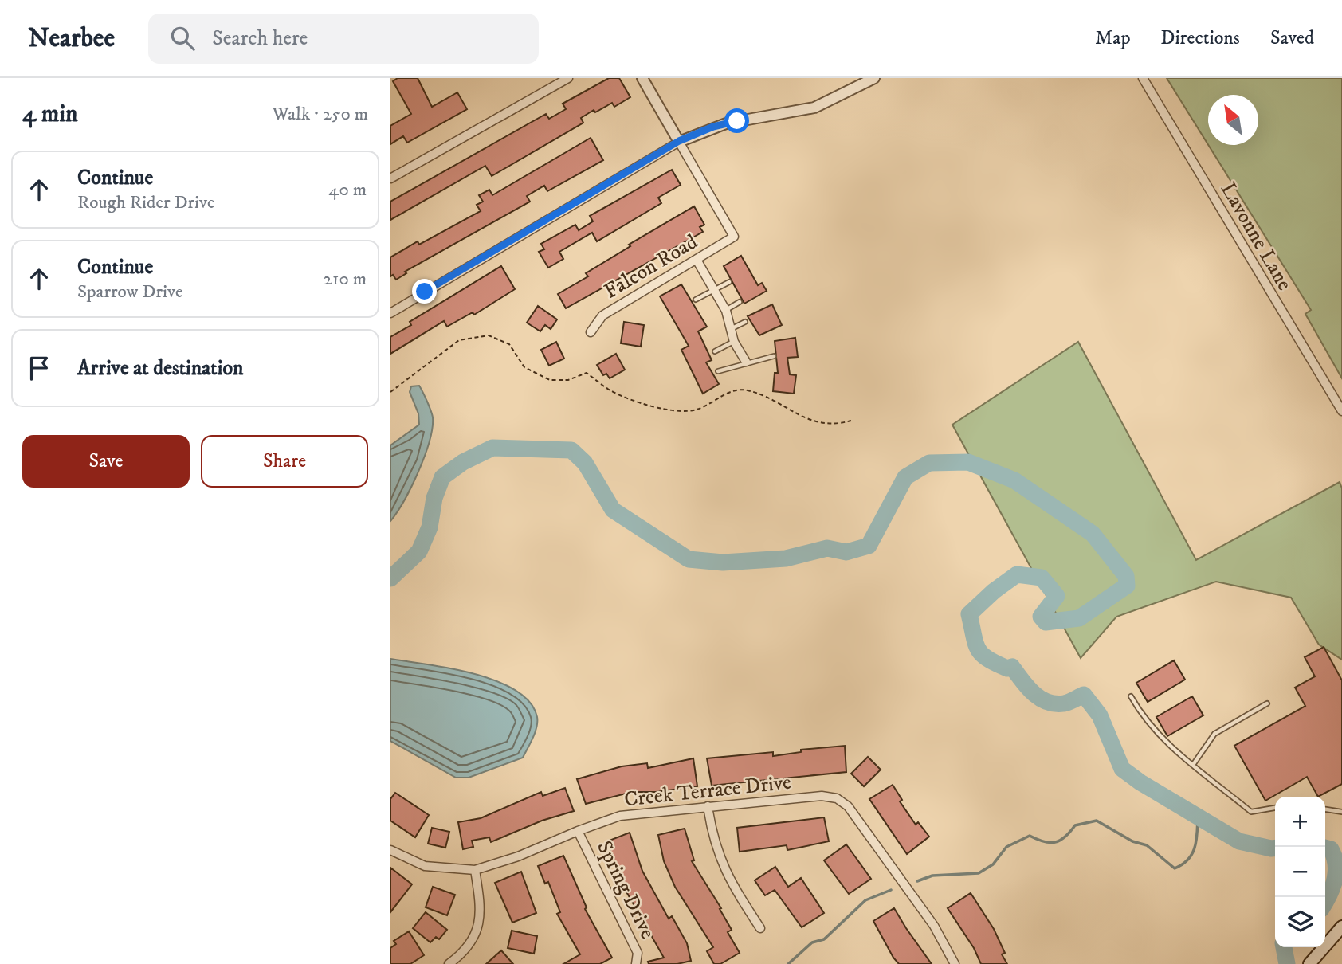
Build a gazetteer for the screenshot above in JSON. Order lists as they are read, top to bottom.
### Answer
{
  "streets": {
    "street": [
      "Lavonne Lane",
      "Falcon Road",
      "Creek Terrace Drive",
      "Spring Drive"
    ]
  },
  "crossings": [
    ["Creek Terrace Drive", "Spring Drive"]
  ],
  "north": "top left",
  "page": {
    "header": "Nearbee",
    "search": "Search here",
    "nav": ["Map", "Directions", "Saved"],
    "heading": ["4 min", "Walk · 250 m"],
    "list": [
      ["Continue", "Rough Rider Drive", "40 m"],
      ["Continue", "Sparrow Drive", "210 m"],
      "Arrive at destination"
    ],
    "buttons": ["Save", "Share"],
    "map_buttons": ["+", "−"]
  }
}
